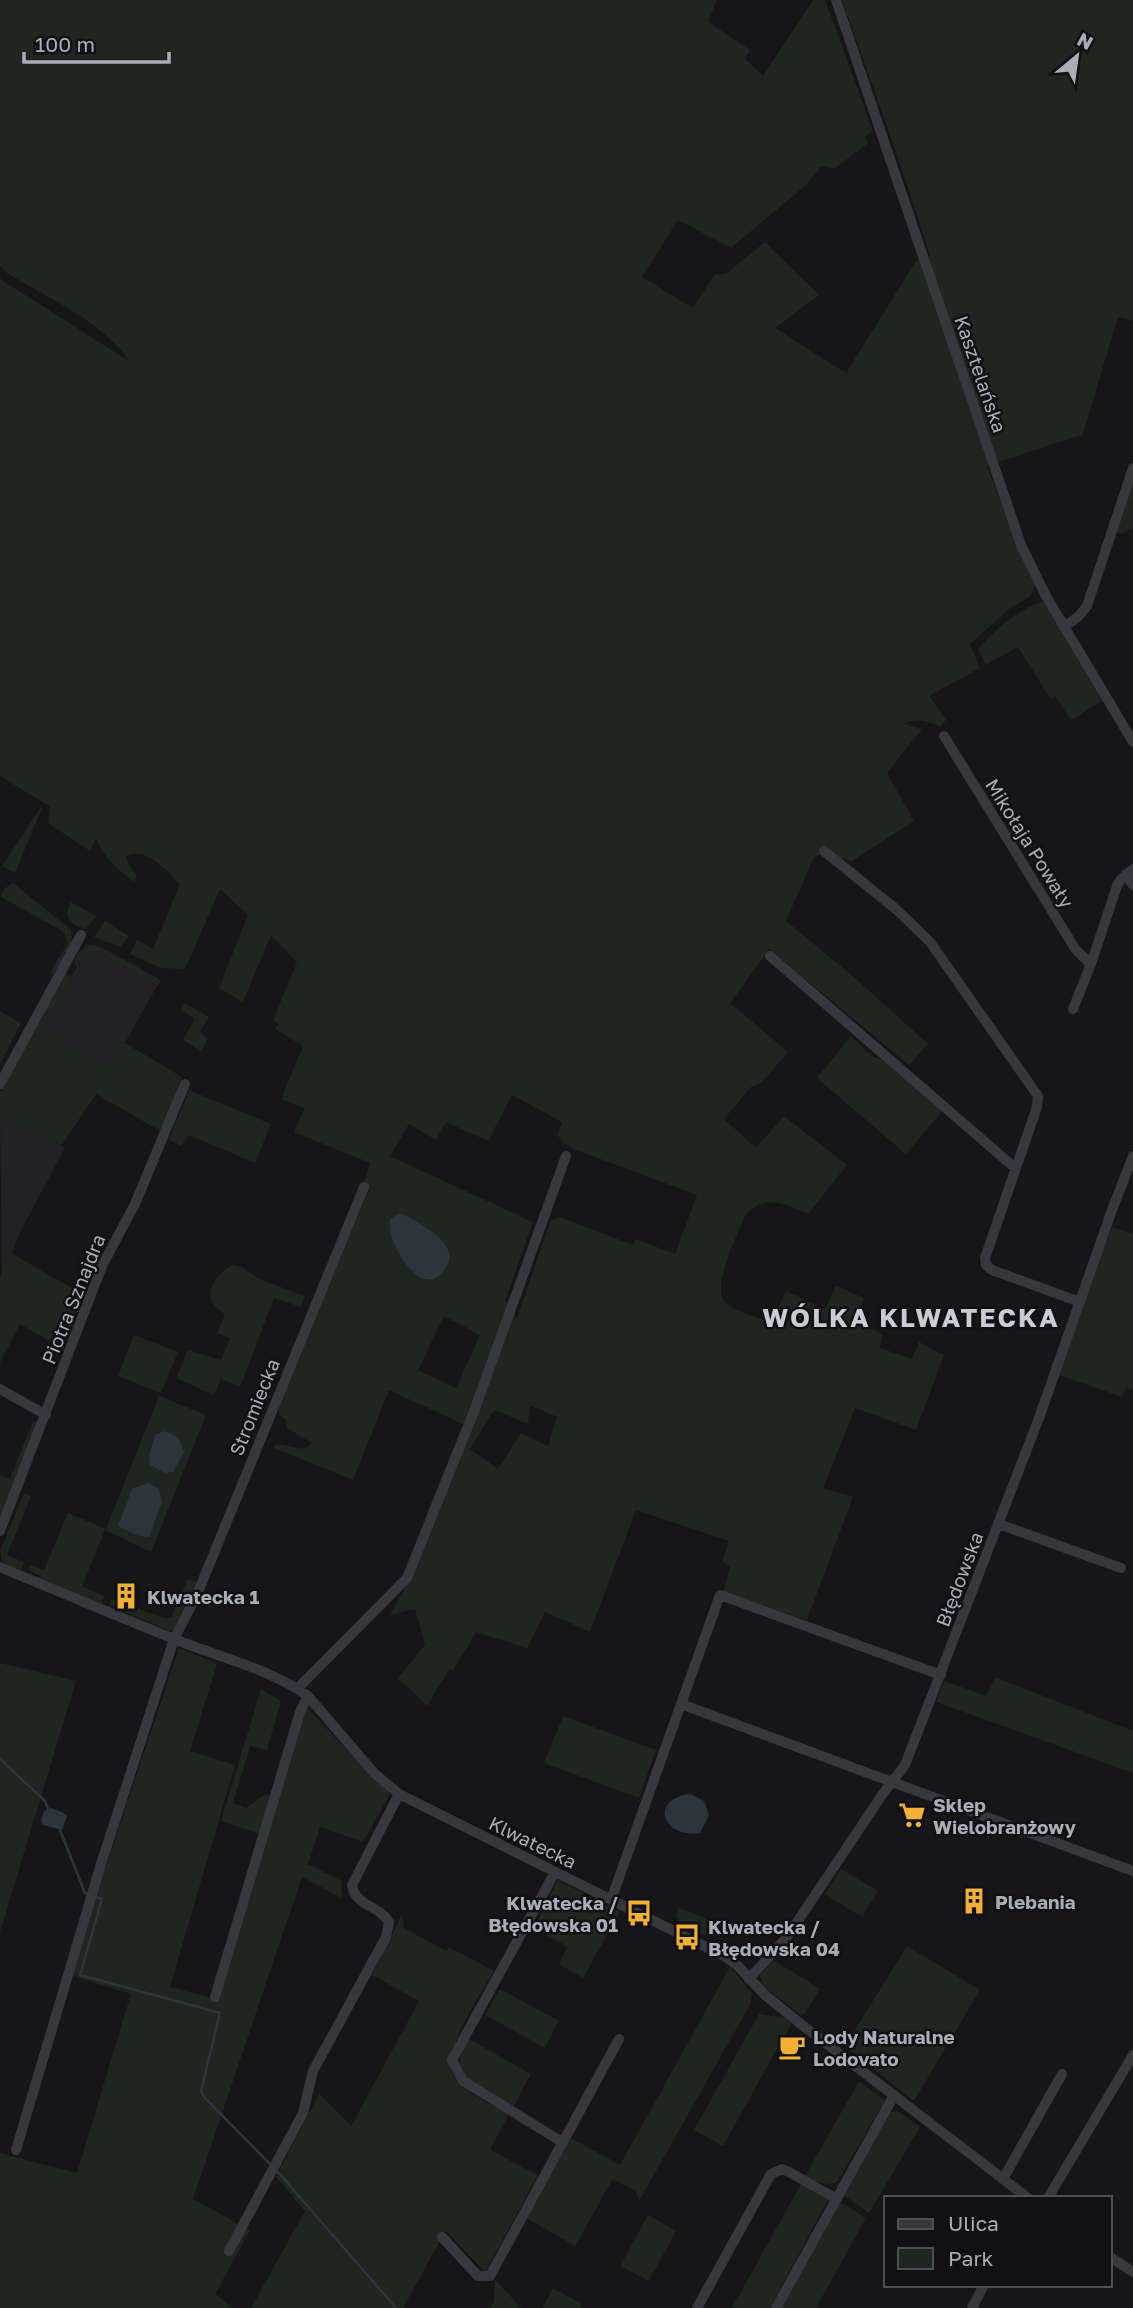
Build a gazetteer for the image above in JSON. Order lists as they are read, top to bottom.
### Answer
{
  "streets": {
    "street": [
      "Kasztelańska",
      "Mikołaja Powały",
      "Piotra Sznajdra",
      "Stromiecka",
      "Błędowska",
      "Klwatecka"
    ]
  },
  "crossings": [
    ["Stromiecka", "Klwatecka"],
    ["Błędowska", "Klwatecka"]
  ],
  "districts": ["WÓLKA KLWATECKA"],
  "places": {
    "building": ["Klwatecka 1", "Plebania"],
    "supermarket": ["Sklep Wielobranżowy"],
    "bus stop": ["Klwatecka / Błędowska 01", "Klwatecka / Błędowska 04"],
    "cafe": ["Lody Naturalne Lodovato"]
  },
  "legend": ["Ulica", "Park"],
  "scale_bar": "100 m",
  "north": "top right"
}
